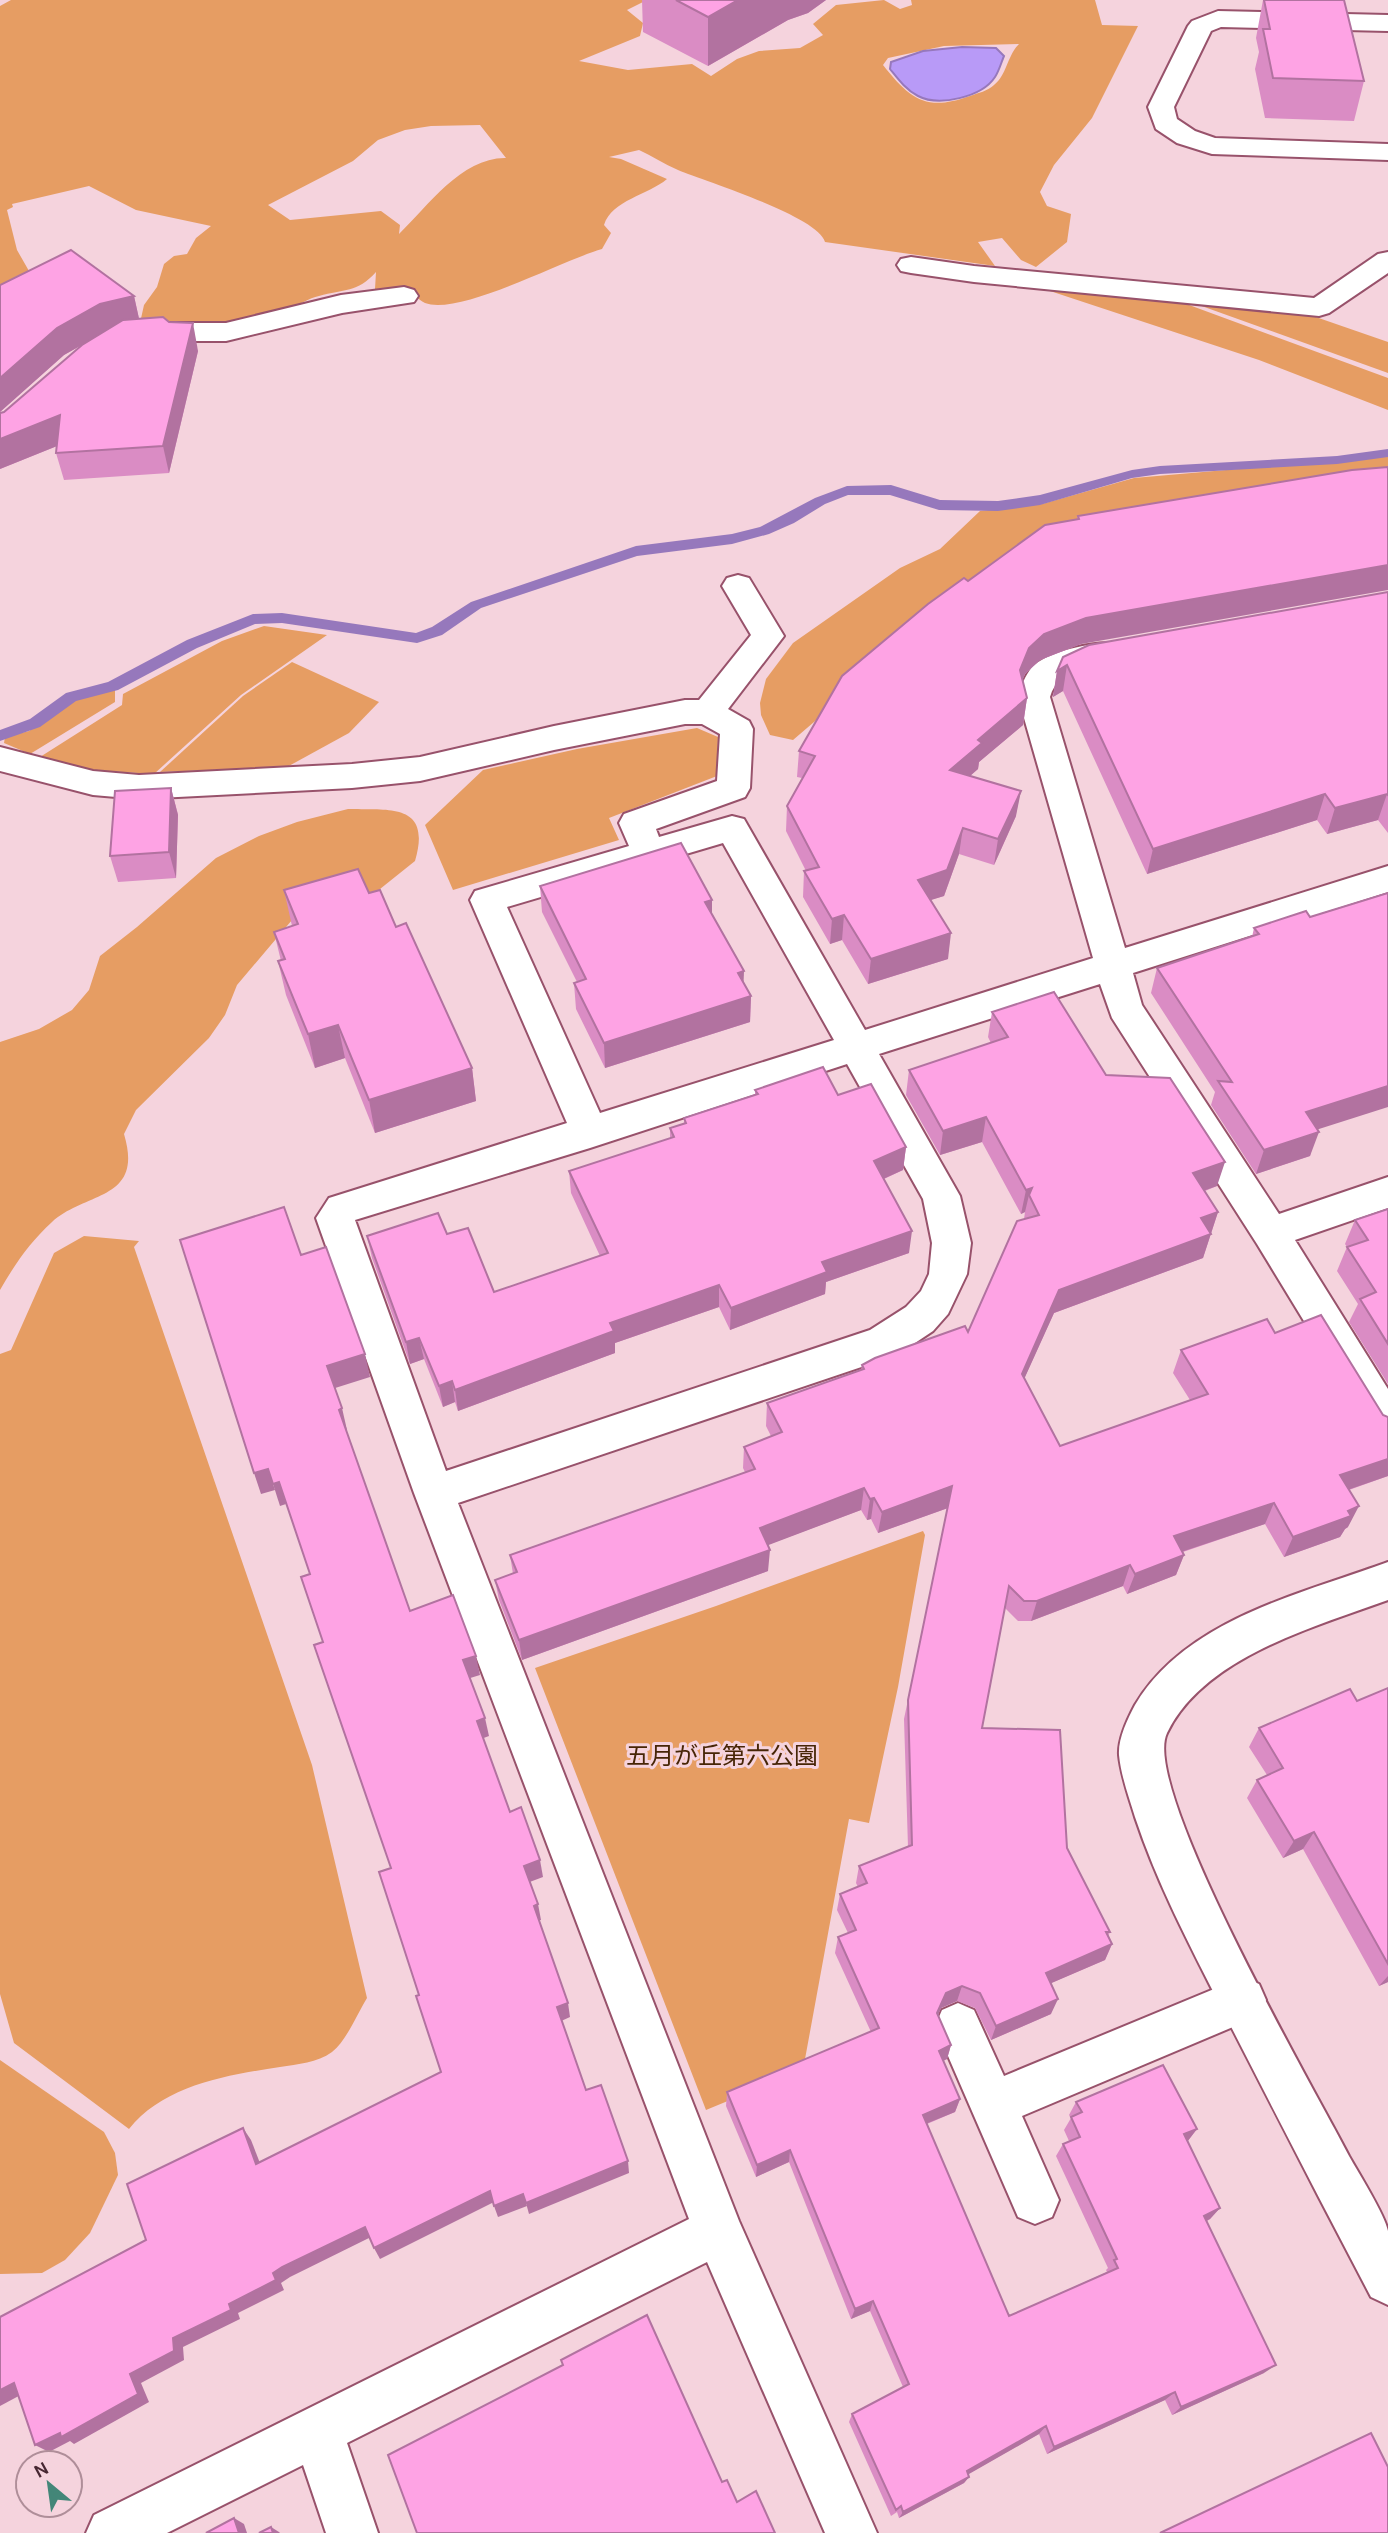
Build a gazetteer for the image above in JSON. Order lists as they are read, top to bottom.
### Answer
{
  "parks": ["五月が丘第六公園"],
  "north": "top left"
}
